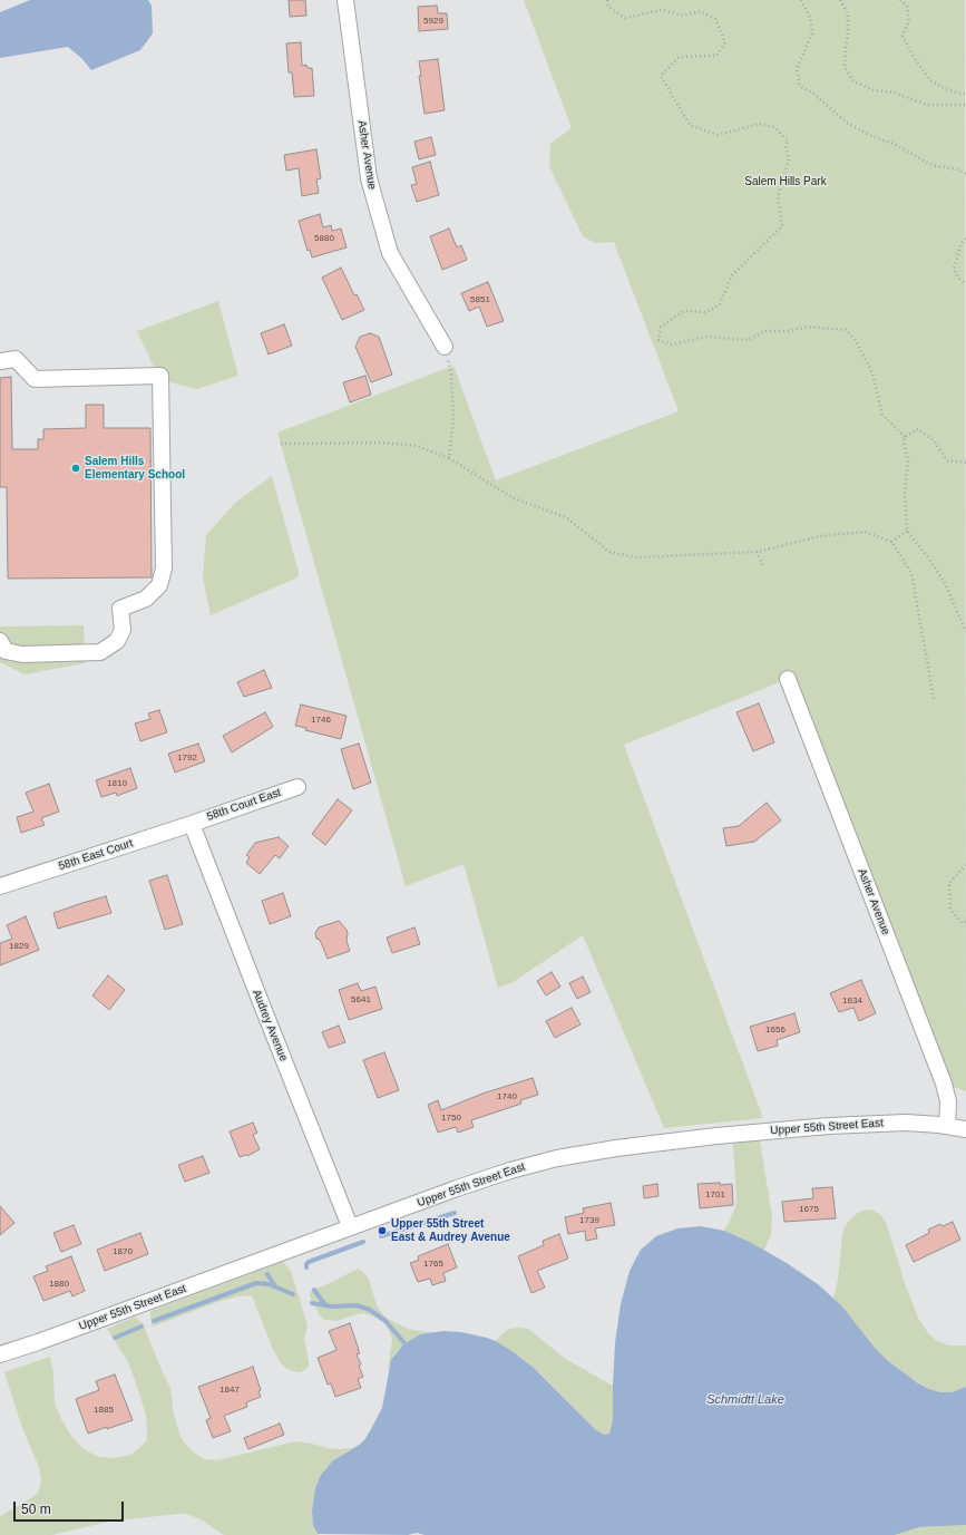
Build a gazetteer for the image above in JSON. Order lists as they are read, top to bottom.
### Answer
{
  "streets": {
    "street": [
      "Asher Avenue",
      "58th Court East",
      "58th East Court",
      "Audrey Avenue",
      "Upper 55th Street East"
    ]
  },
  "crossings": [
    ["Asher Avenue", "Upper 55th Street East"],
    ["58th Court East", "58th East Court"],
    ["58th Court East", "Audrey Avenue"],
    ["58th East Court", "Audrey Avenue"],
    ["Audrey Avenue", "Upper 55th Street East"]
  ],
  "water": ["Schmidtt Lake"],
  "parks": ["Salem Hills Park"],
  "places": ["Salem Hills Elementary School", "Upper 55th Street East & Audrey Avenue"],
  "house_numbers": [
    "5929",
    "5880",
    "5851",
    "1746",
    "1792",
    "1810",
    "1829",
    "5641",
    "1634",
    "1656",
    "1740",
    "1750",
    "1701",
    "1675",
    "1739",
    "1870",
    "1765",
    "1880",
    "1847",
    "1885"
  ],
  "scale_bar": "50 m"
}
